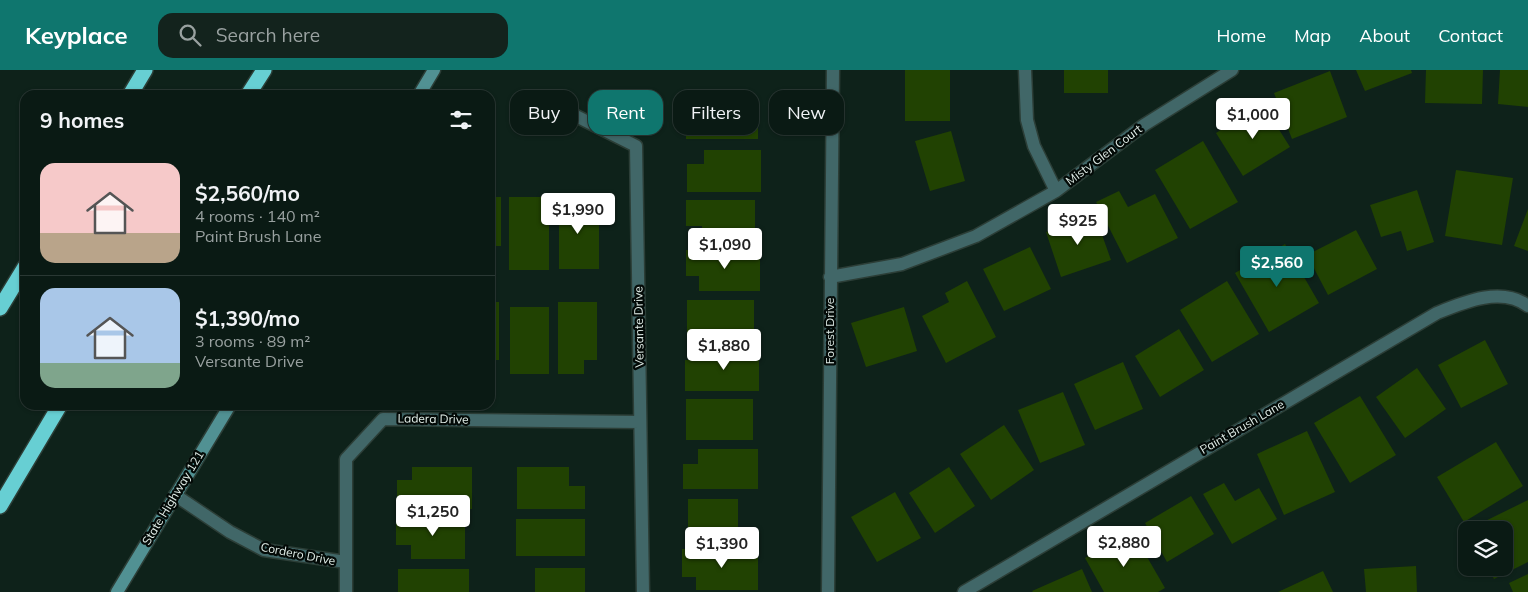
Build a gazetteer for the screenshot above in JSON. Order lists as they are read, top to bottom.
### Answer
{
  "streets": {
    "main road": ["State Highway 121"],
    "street": [
      "Misty Glen Court",
      "Versante Drive",
      "Forest Drive",
      "Ladera Drive",
      "Paint Brush Lane",
      "Cordero Drive"
    ]
  },
  "crossings": [
    ["Misty Glen Court", "Forest Drive"],
    ["Versante Drive", "Ladera Drive"],
    ["Ladera Drive", "Cordero Drive"],
    ["State Highway 121", "Cordero Drive"]
  ],
  "page": {
    "header": "Keyplace",
    "search": "Search here",
    "nav": [
      "Home",
      "Map",
      "About",
      "Contact"
    ],
    "chip": [
      "Buy",
      "Rent",
      "Filters",
      "New"
    ],
    "heading": "9 homes",
    "price": [
      "$1,000",
      "$1,990",
      "$925",
      "$1,090",
      "$2,560",
      "$1,880",
      "$1,250",
      "$2,880",
      "$1,390"
    ],
    "list": [
      {
        "name": "$2,560/mo",
        "note": "4 rooms · 140 m² · Paint Brush Lane"
      },
      {
        "name": "$1,390/mo",
        "note": "3 rooms · 89 m² · Versante Drive"
      }
    ]
  }
}
